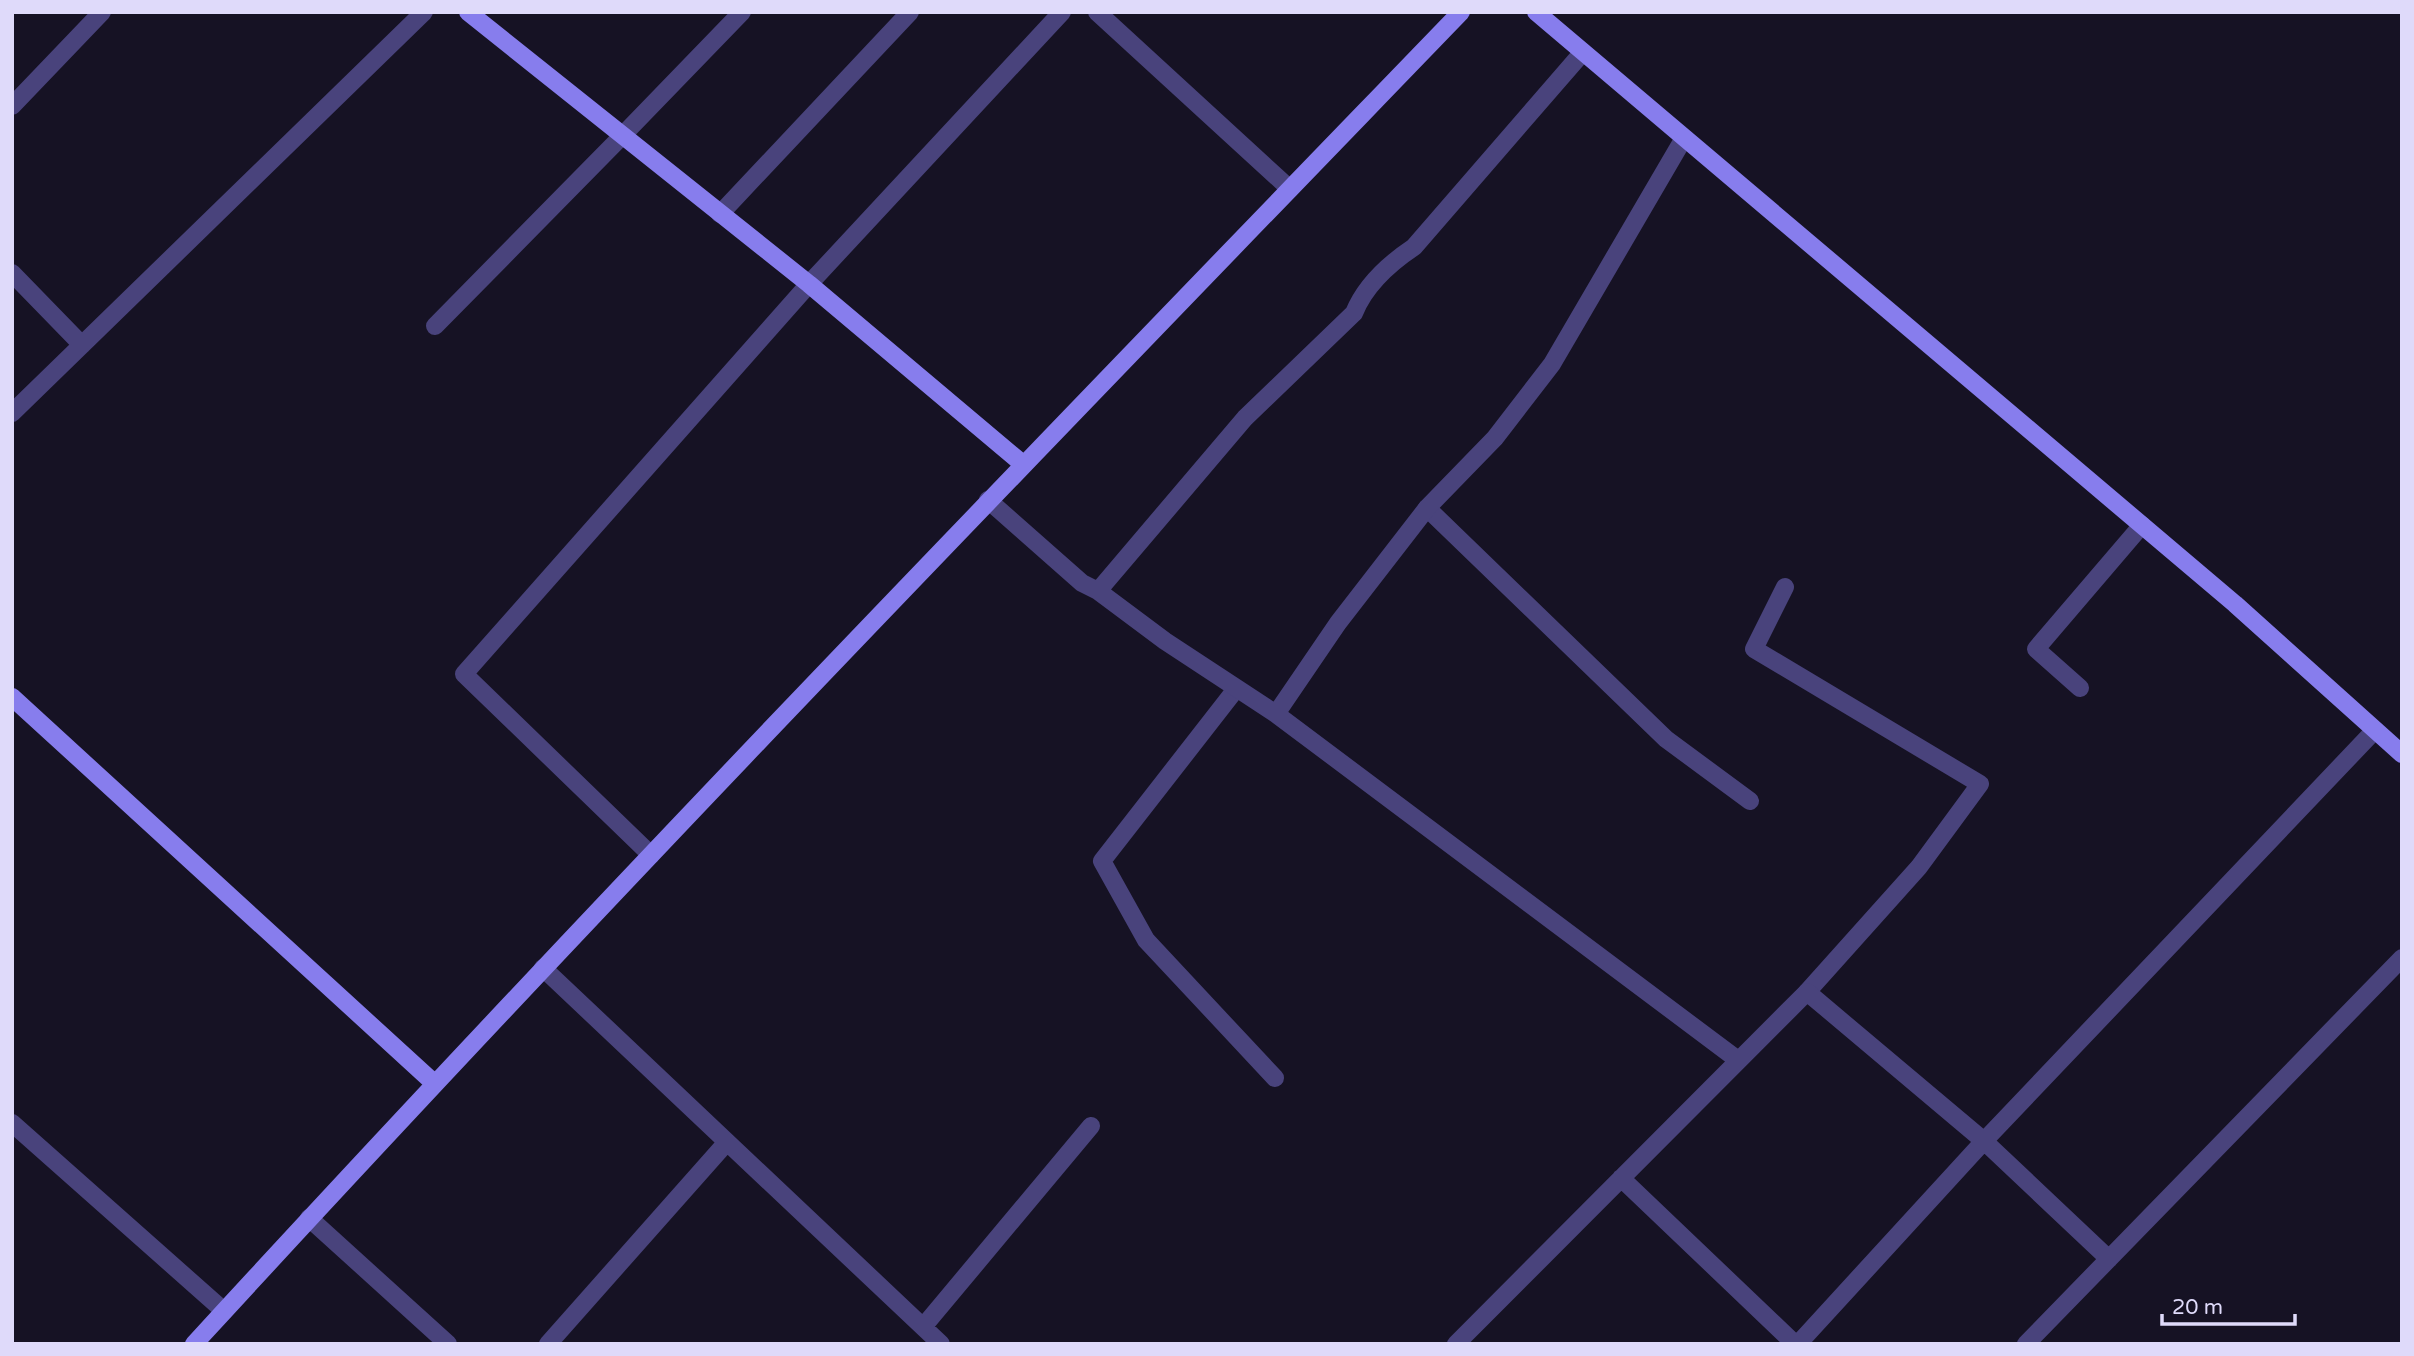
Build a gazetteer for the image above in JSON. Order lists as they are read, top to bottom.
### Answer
{
  "scale_bar": "20 m"
}
